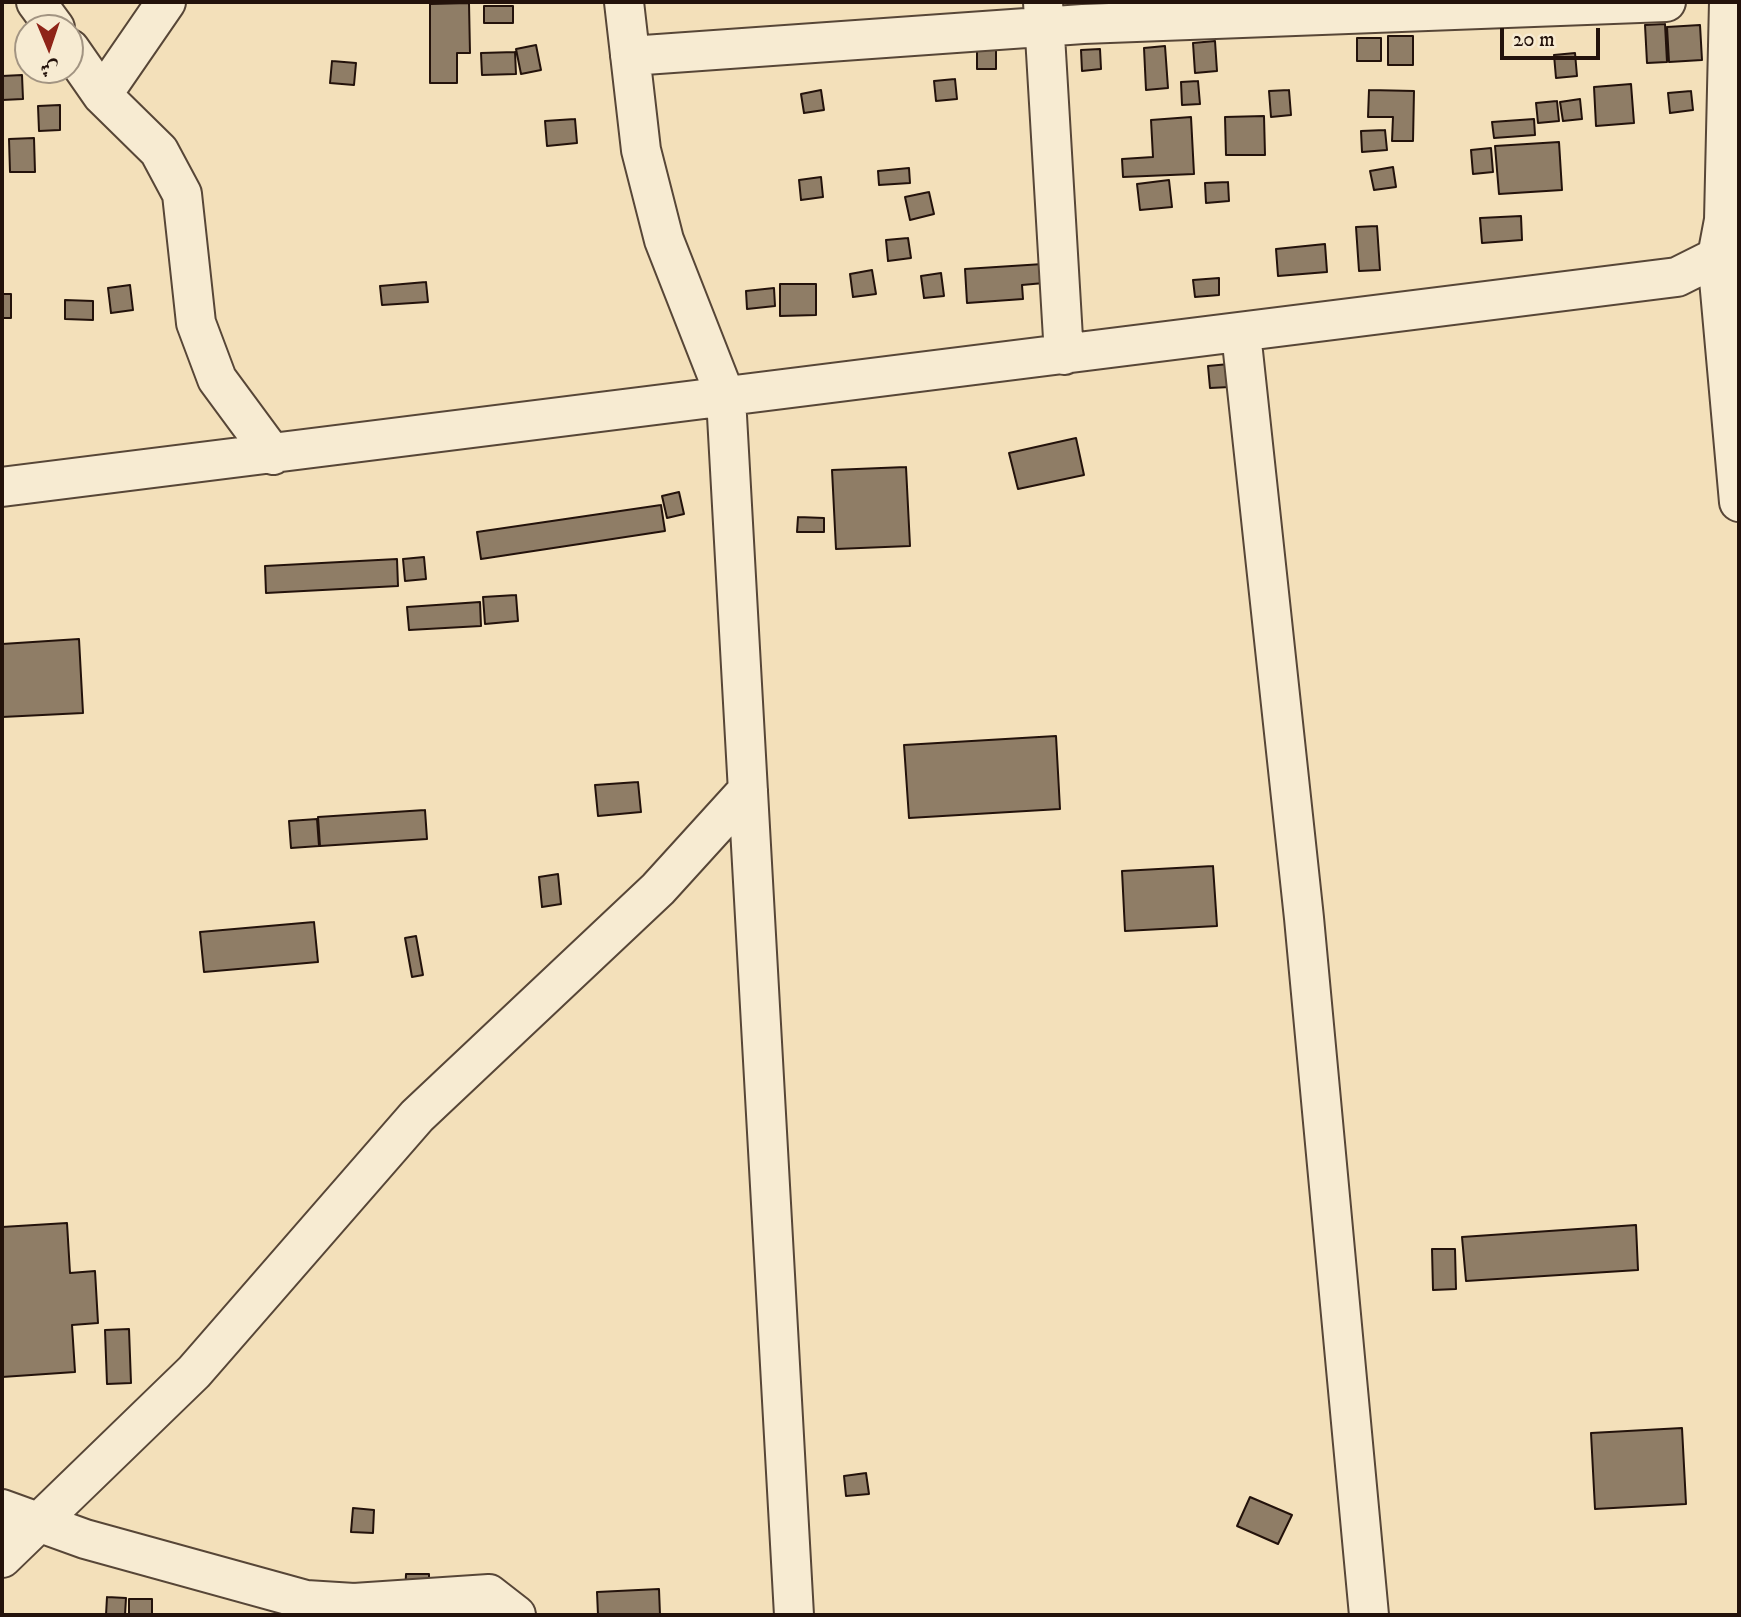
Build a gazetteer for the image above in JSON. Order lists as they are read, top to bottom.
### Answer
{
  "scale_bar": "20 m",
  "north": "bottom"
}
